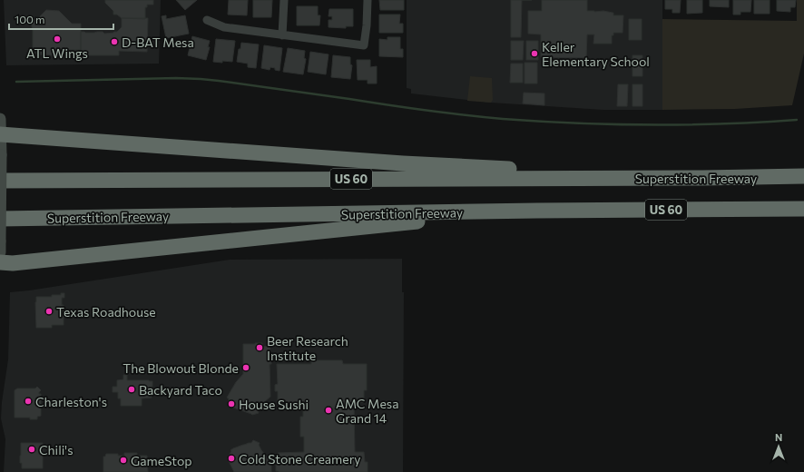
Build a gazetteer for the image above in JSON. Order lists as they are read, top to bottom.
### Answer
{
  "streets": {
    "highway": ["Superstition Freeway", "US 60"]
  },
  "places": [
    "ATL Wings",
    "D-BAT Mesa",
    "Keller Elementary School",
    "Texas Roadhouse",
    "Beer Research Institute",
    "The Blowout Blonde",
    "Backyard Taco",
    "Charleston's",
    "House Sushi",
    "AMC Mesa Grand 14",
    "Chili's",
    "Cold Stone Creamery",
    "GameStop"
  ],
  "scale_bar": "100 m",
  "north": "top"
}
